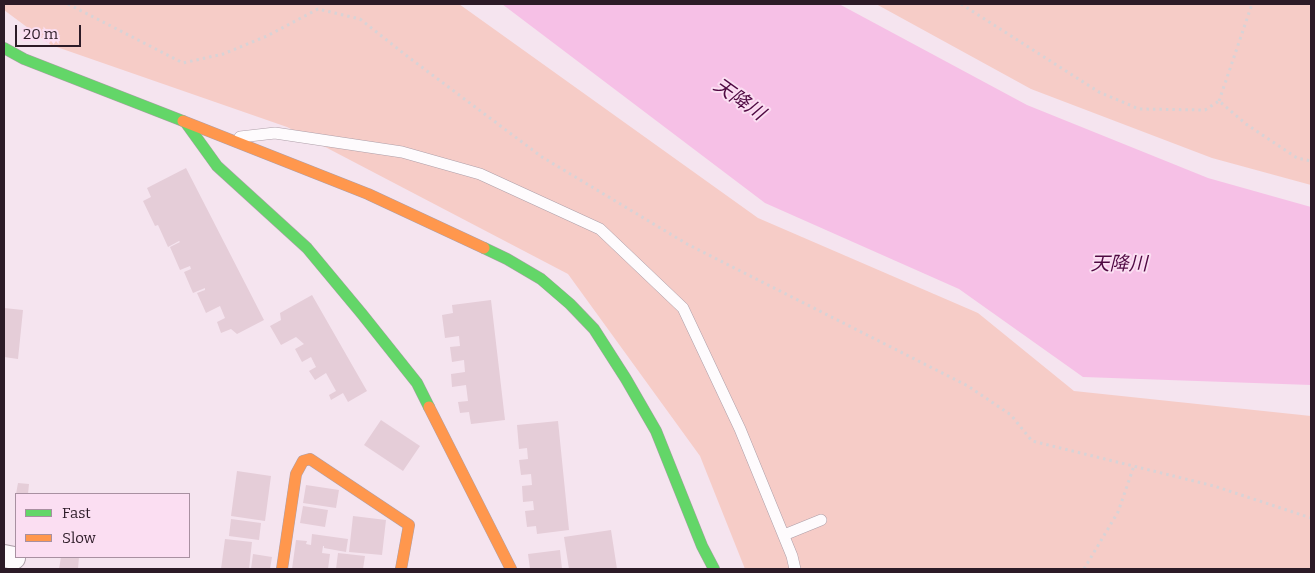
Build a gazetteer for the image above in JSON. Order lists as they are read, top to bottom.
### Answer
{
  "water": ["天降川"],
  "legend": ["Fast", "Slow"],
  "scale_bar": "20 m"
}
